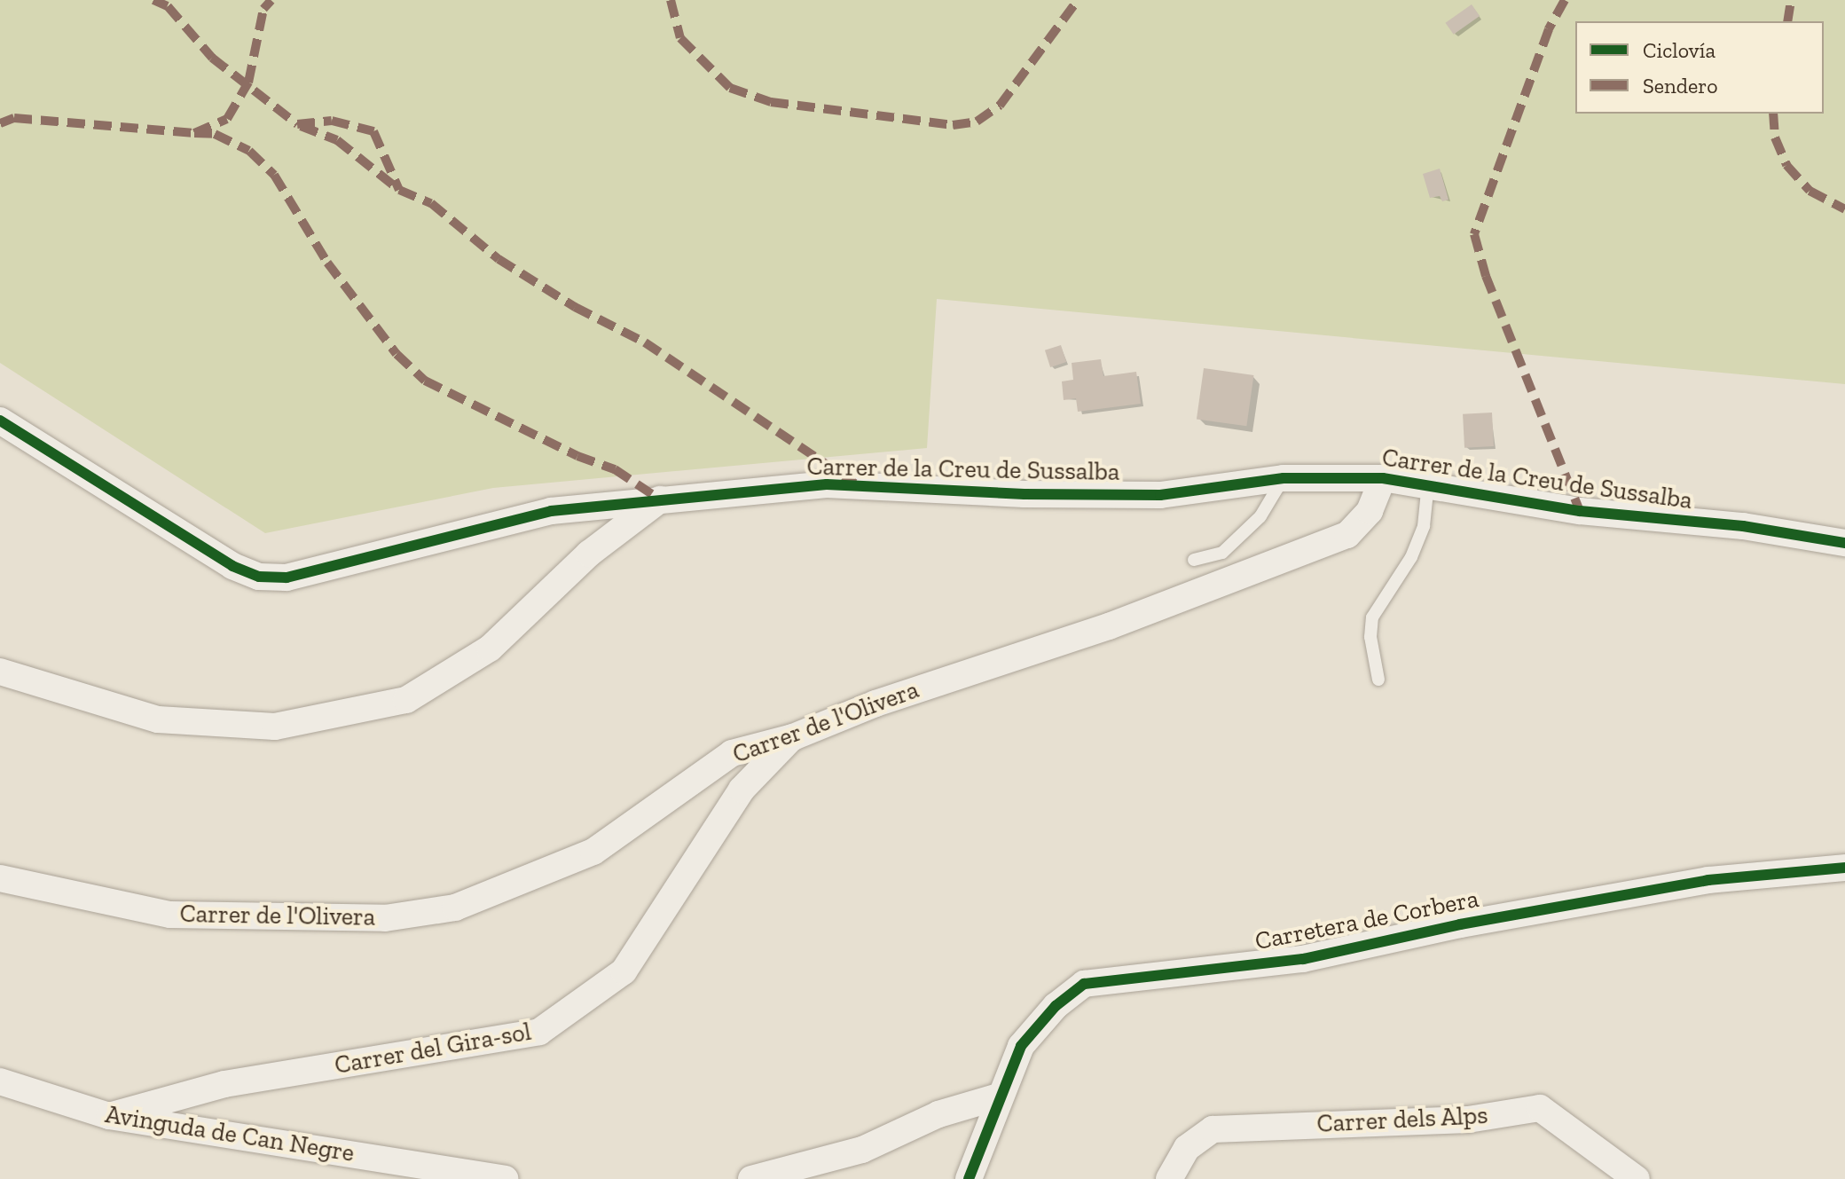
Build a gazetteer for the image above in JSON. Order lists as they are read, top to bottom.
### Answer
{
  "streets": {
    "street": [
      "Carrer de la Creu de Sussalba",
      "Carrer de l'Olivera",
      "Carretera de Corbera",
      "Carrer del Gira-sol",
      "Carrer dels Alps",
      "Avinguda de Can Negre"
    ]
  },
  "crossings": [
    ["Carrer de la Creu de Sussalba", "Carrer de l'Olivera"],
    ["Carrer de l'Olivera", "Carrer del Gira-sol"],
    ["Carrer del Gira-sol", "Avinguda de Can Negre"]
  ],
  "legend": ["Ciclovía", "Sendero"]
}
